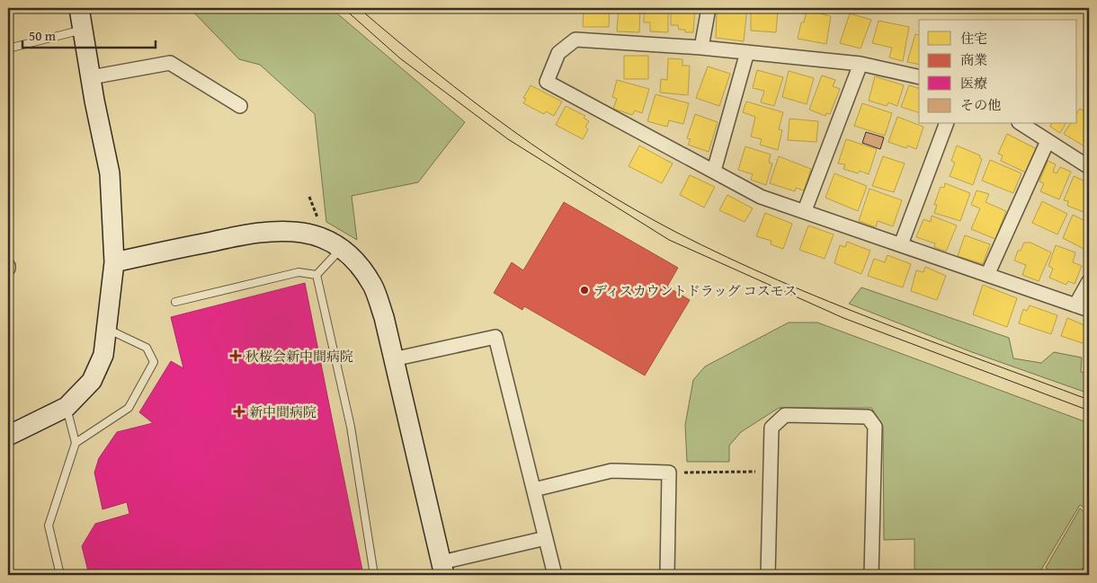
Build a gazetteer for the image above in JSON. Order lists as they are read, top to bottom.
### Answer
{
  "places": {
    "other": ["ディスカウントドラッグ コスモス"],
    "health": ["秋桜会新中間病院", "新中間病院"]
  },
  "legend": [
    "住宅",
    "商業",
    "医療",
    "その他"
  ],
  "scale_bar": "50 m"
}
